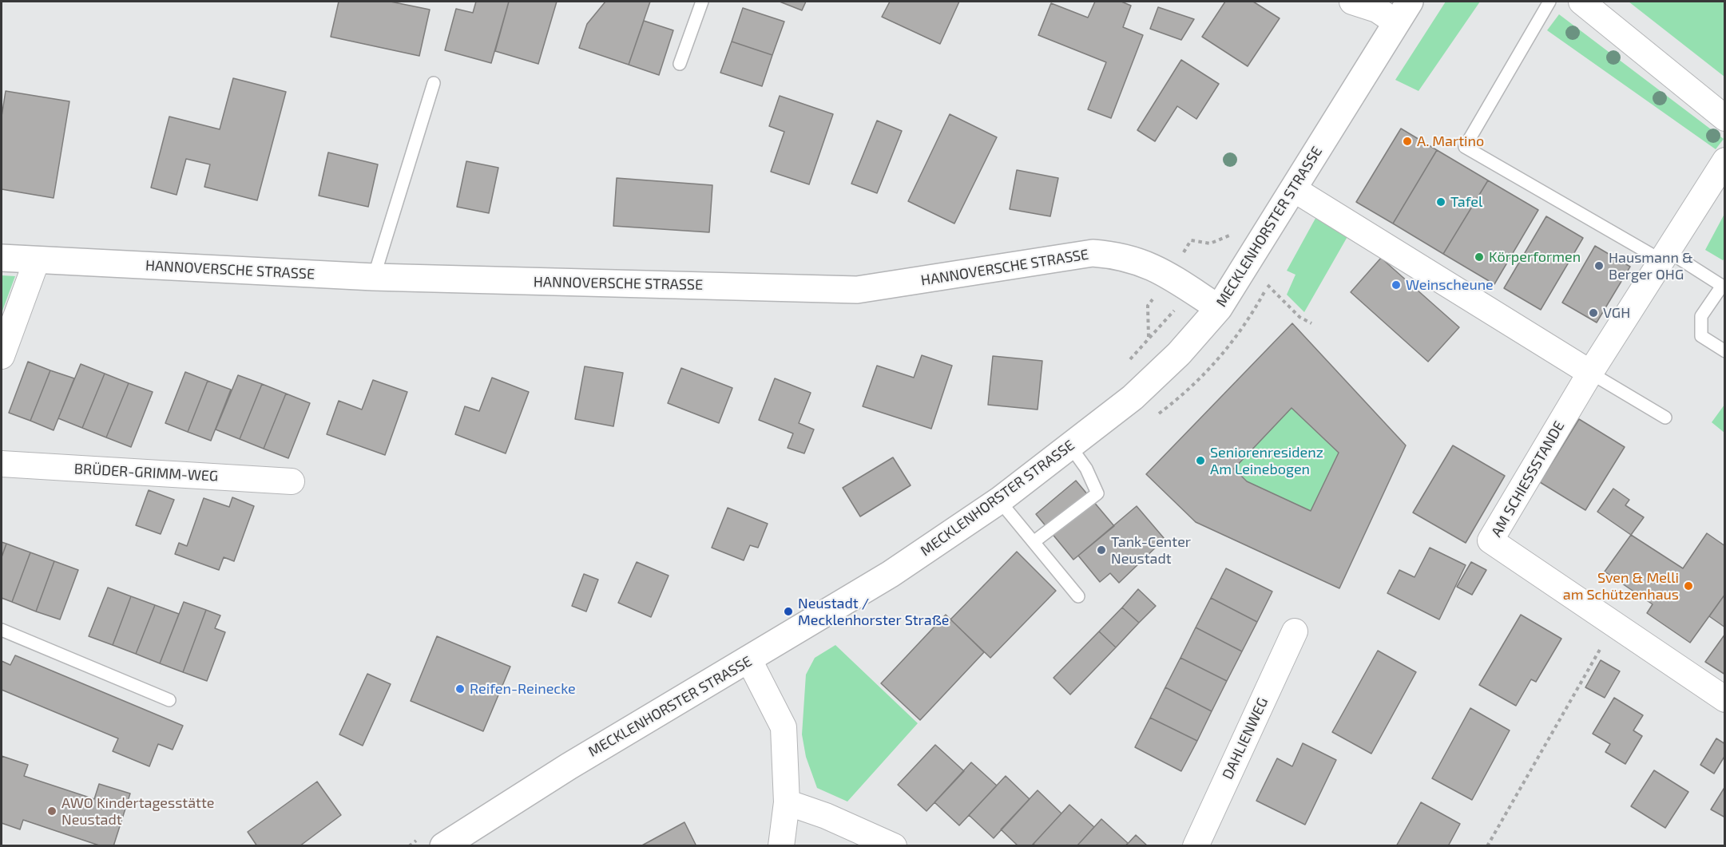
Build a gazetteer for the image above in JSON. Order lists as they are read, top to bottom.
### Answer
{
  "streets": {
    "main road": ["MECKLENHORSTER STRASSE", "HANNOVERSCHE STRASSE"],
    "street": ["BRÜDER-GRIMM-WEG", "AM SCHIESSSTANDE", "DAHLIENWEG"]
  },
  "crossings": [
    ["MECKLENHORSTER STRASSE", "HANNOVERSCHE STRASSE"]
  ],
  "places": [
    "A. Martino",
    "Tafel",
    "Körperformen",
    "Hausmann & Berger OHG",
    "Weinscheune",
    "VGH",
    "Seniorenresidenz Am Leinebogen",
    "Tank-Center Neustadt",
    "Sven & Melli am Schützenhaus",
    "Neustadt / Mecklenhorster Straße",
    "Reifen-Reinecke",
    "AWO Kindertagesstätte Neustadt"
  ]
}
